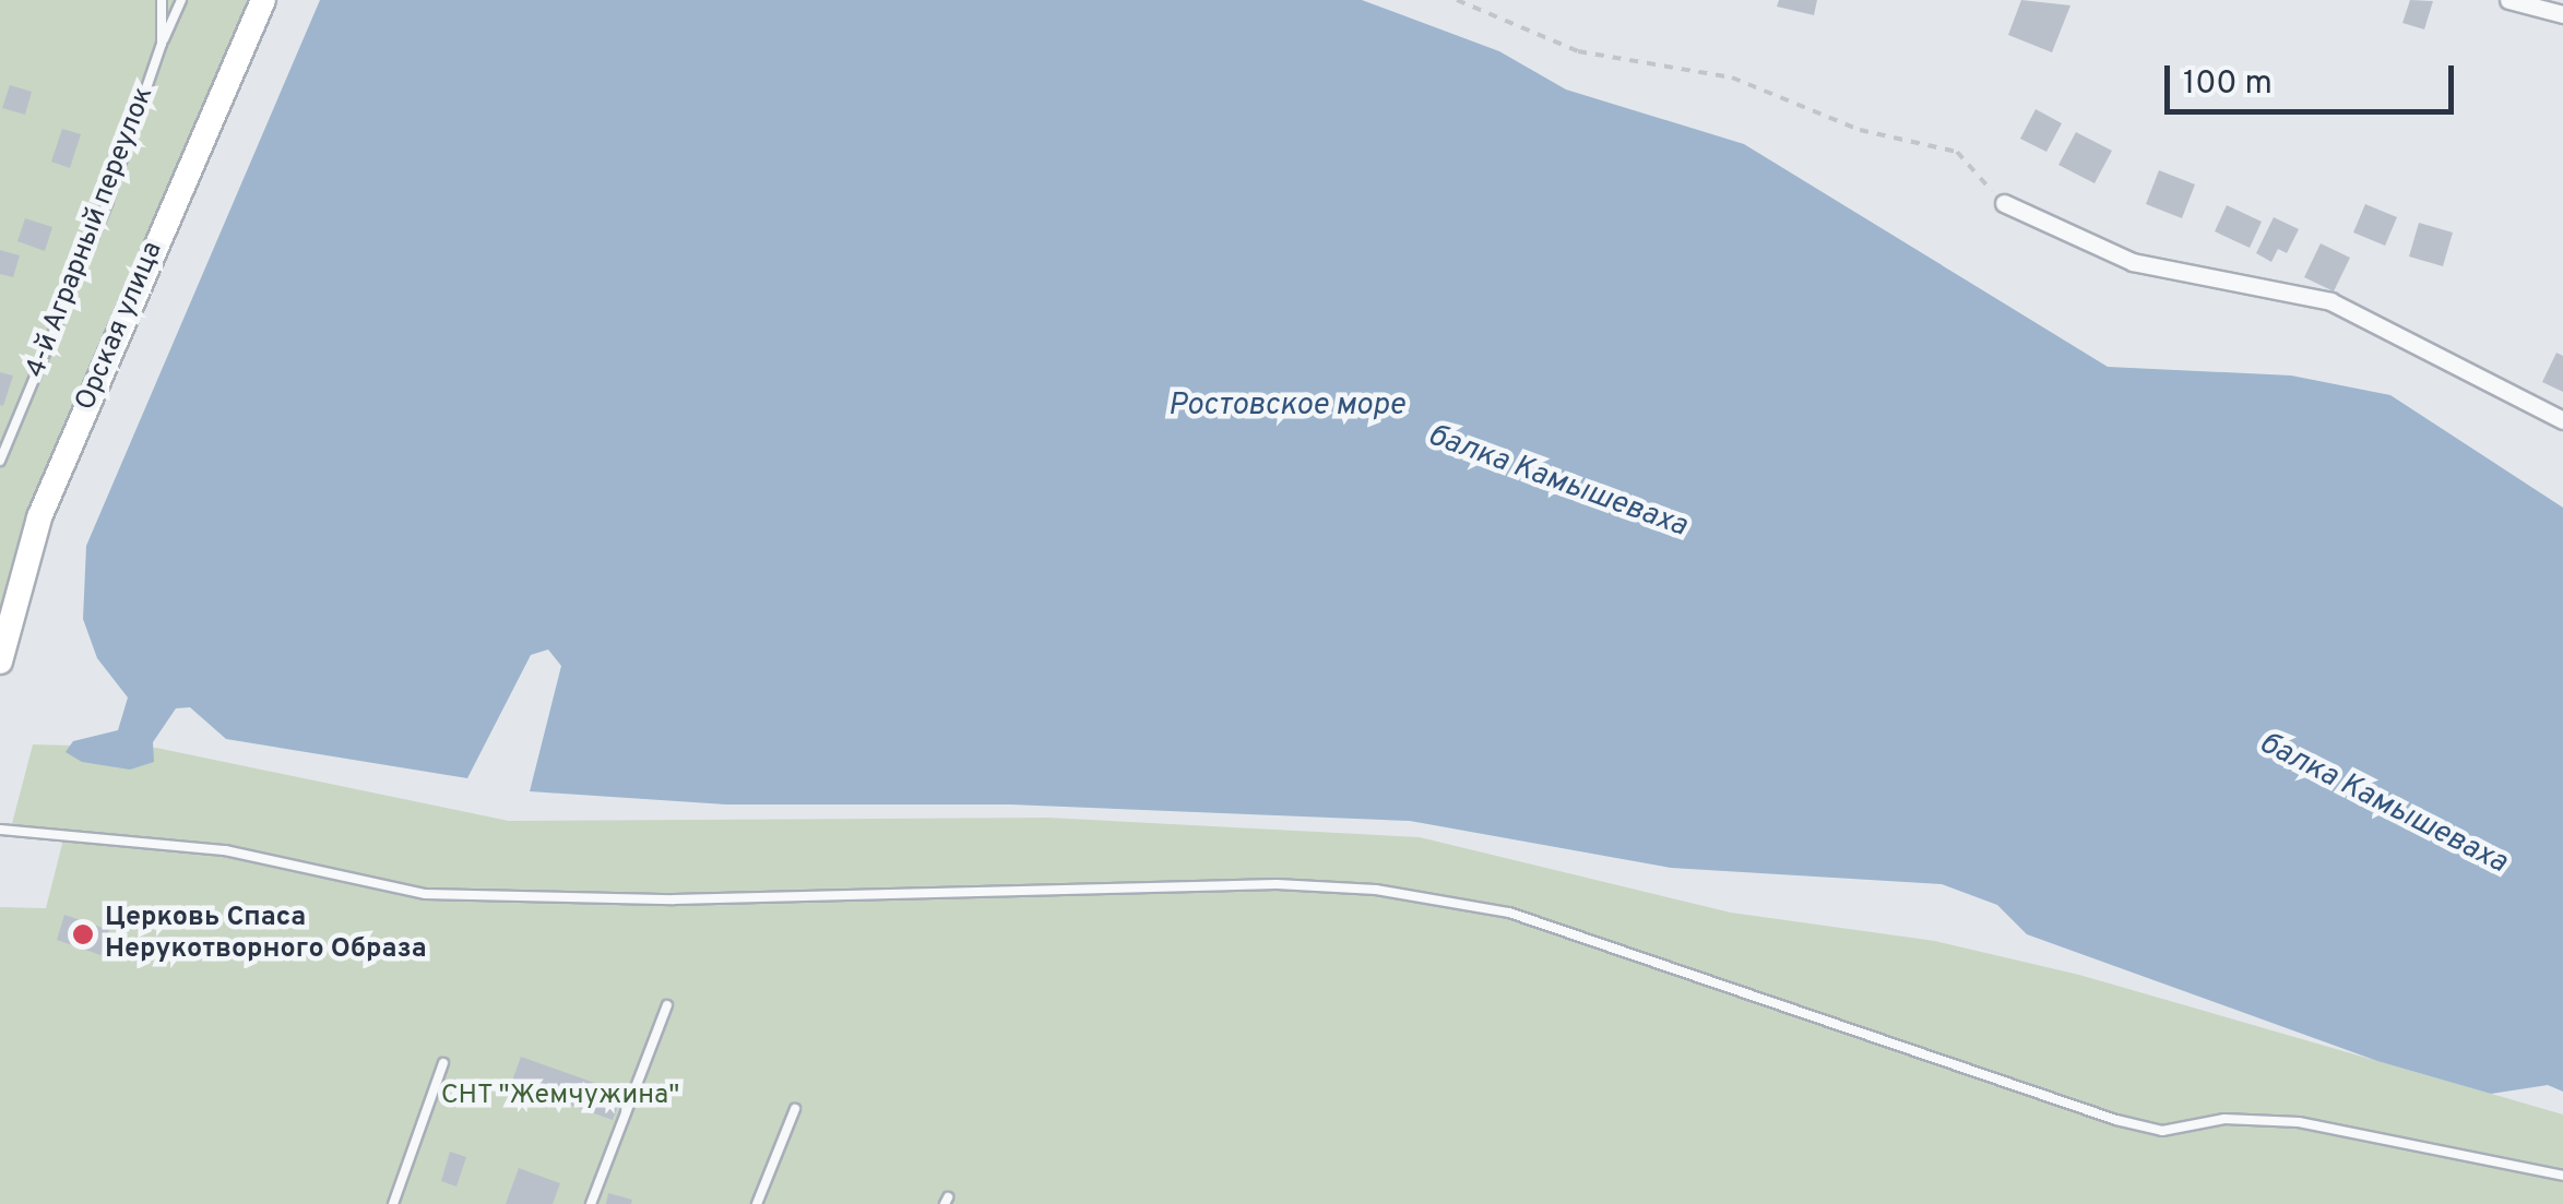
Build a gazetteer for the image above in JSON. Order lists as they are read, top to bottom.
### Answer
{
  "streets": {
    "main road": ["Орская улица"],
    "lane": ["4-й Аграрный переулок"]
  },
  "water": ["Ростовское море", "балка Камышеваха"],
  "parks": ["СНТ \"Жемчужина\""],
  "places": ["Церковь Спаса Нерукотворного Образа"],
  "scale_bar": "100 m"
}
